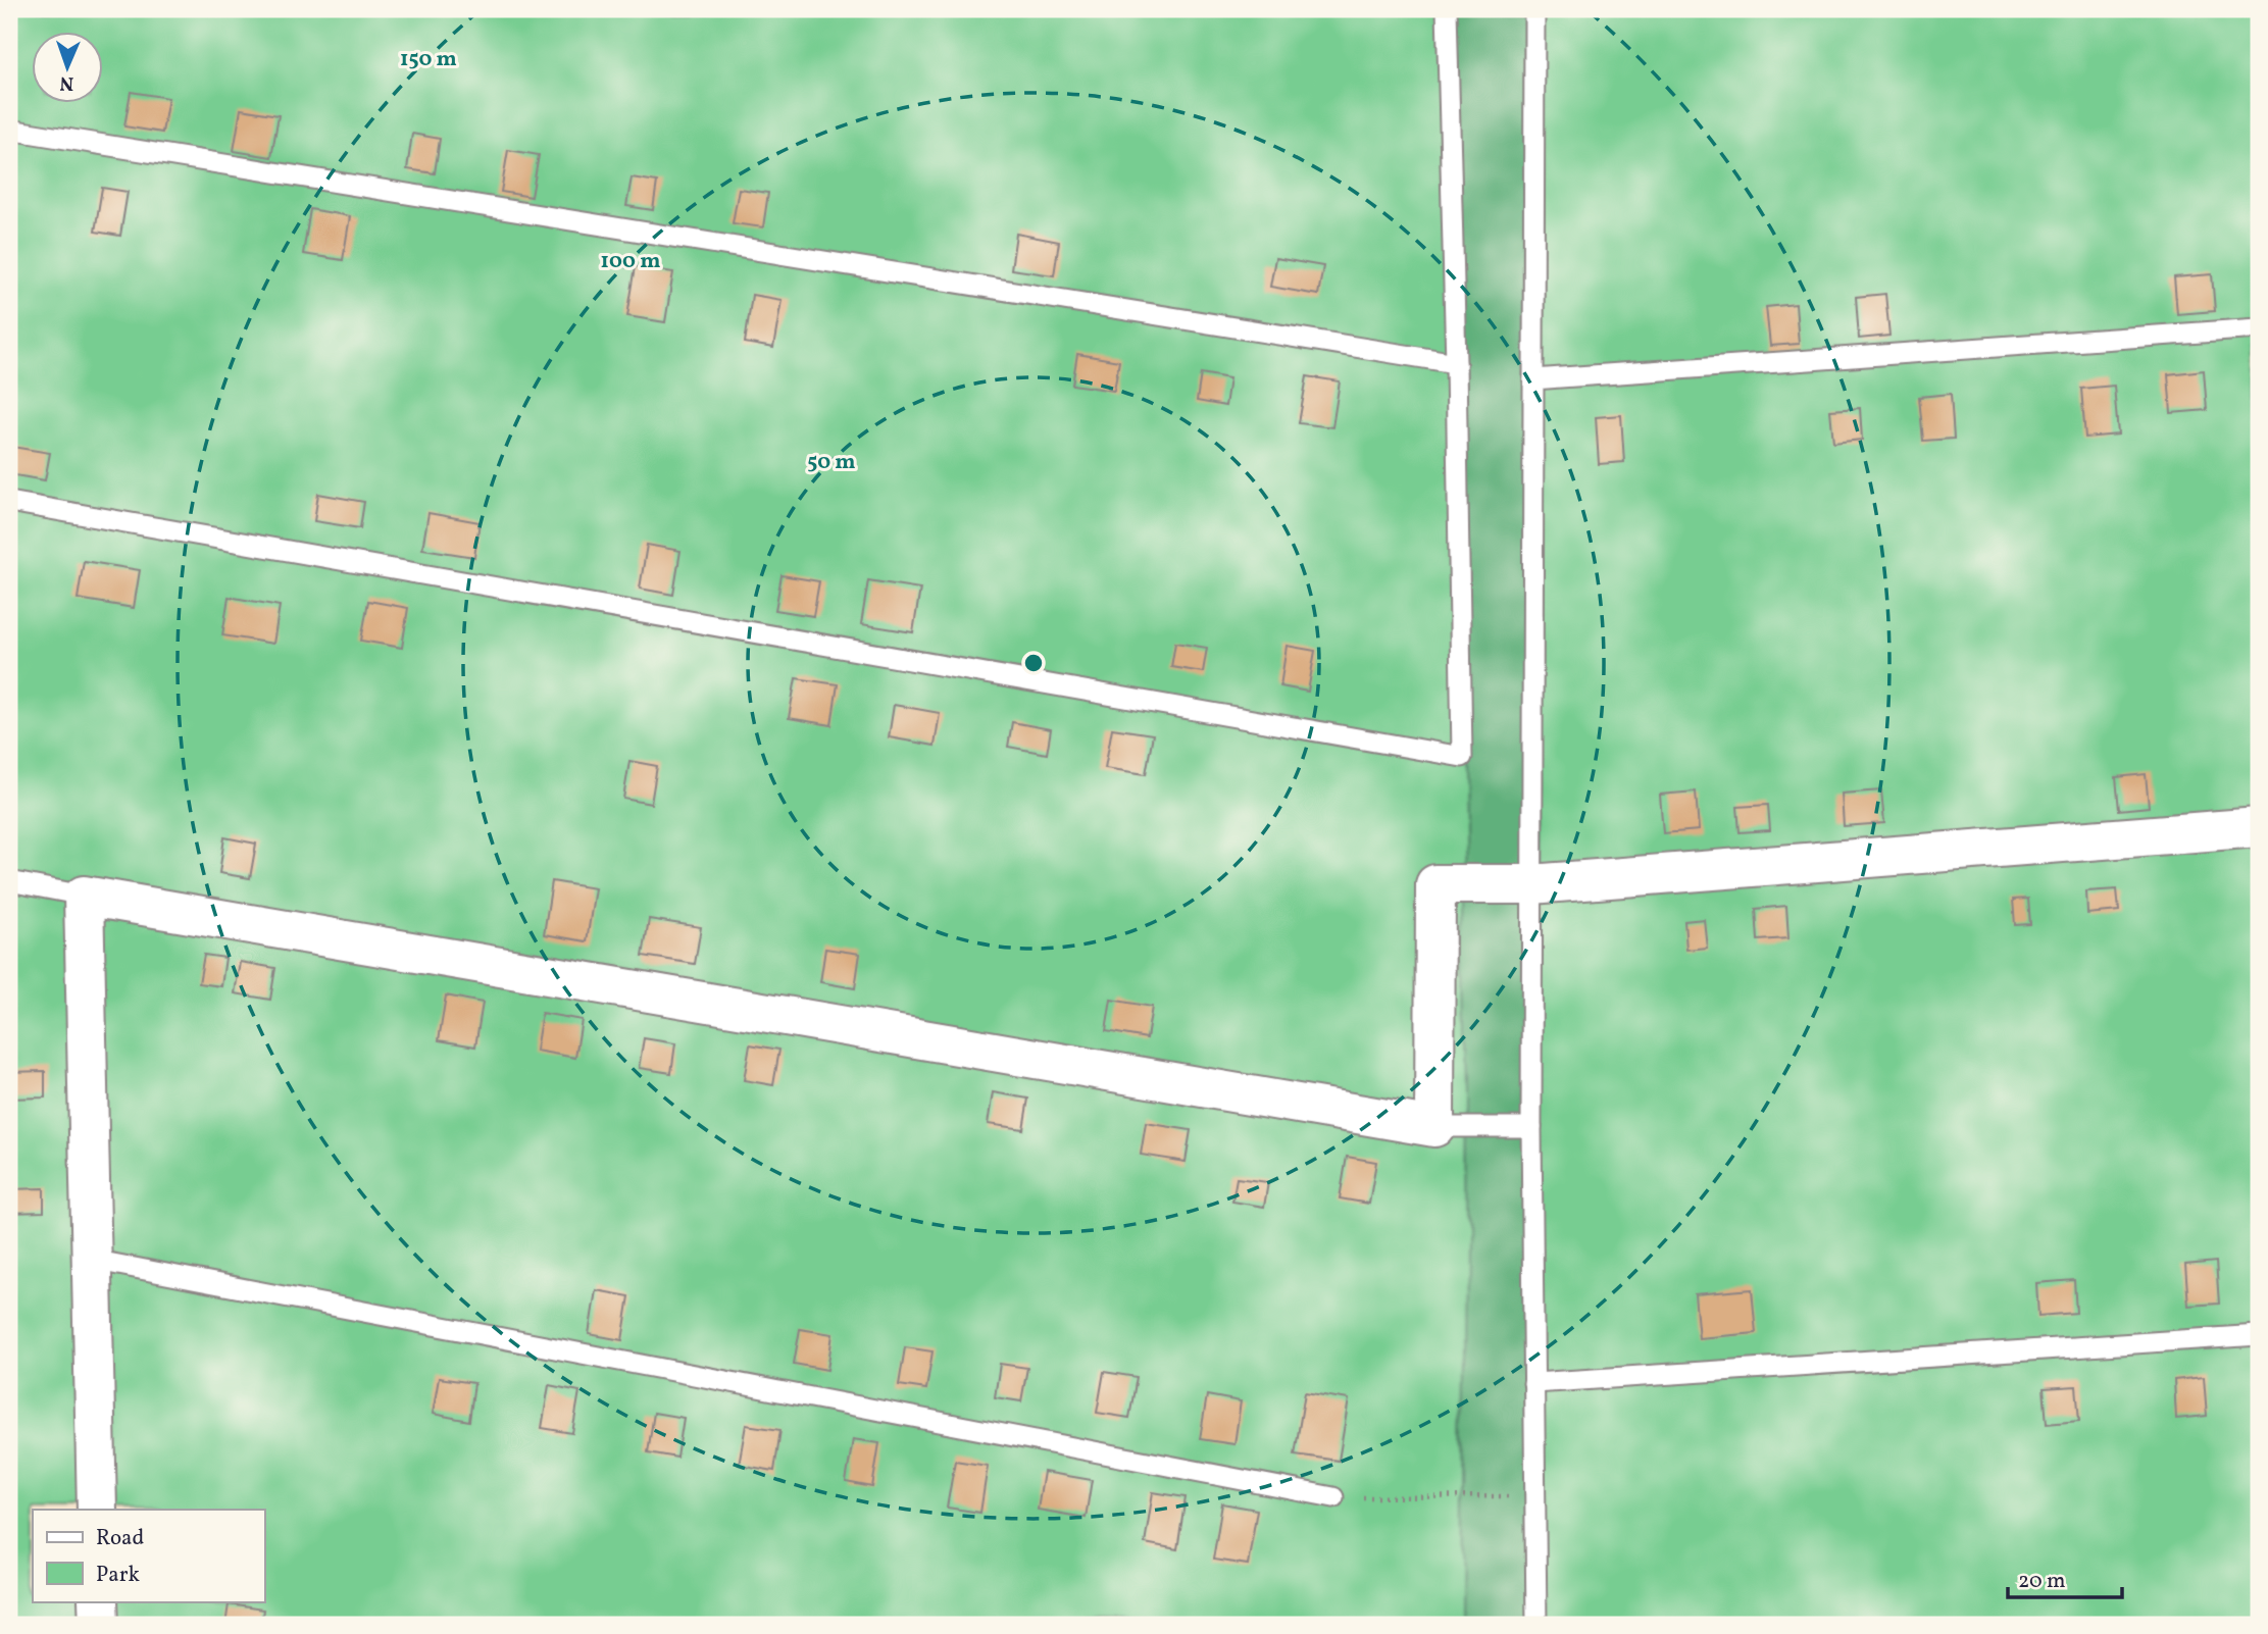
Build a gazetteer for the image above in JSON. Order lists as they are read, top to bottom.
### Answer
{
  "legend": ["Road", "Park"],
  "scale_bar": "20 m",
  "north": "bottom",
  "rings": ["150 m", "100 m", "50 m"]
}
